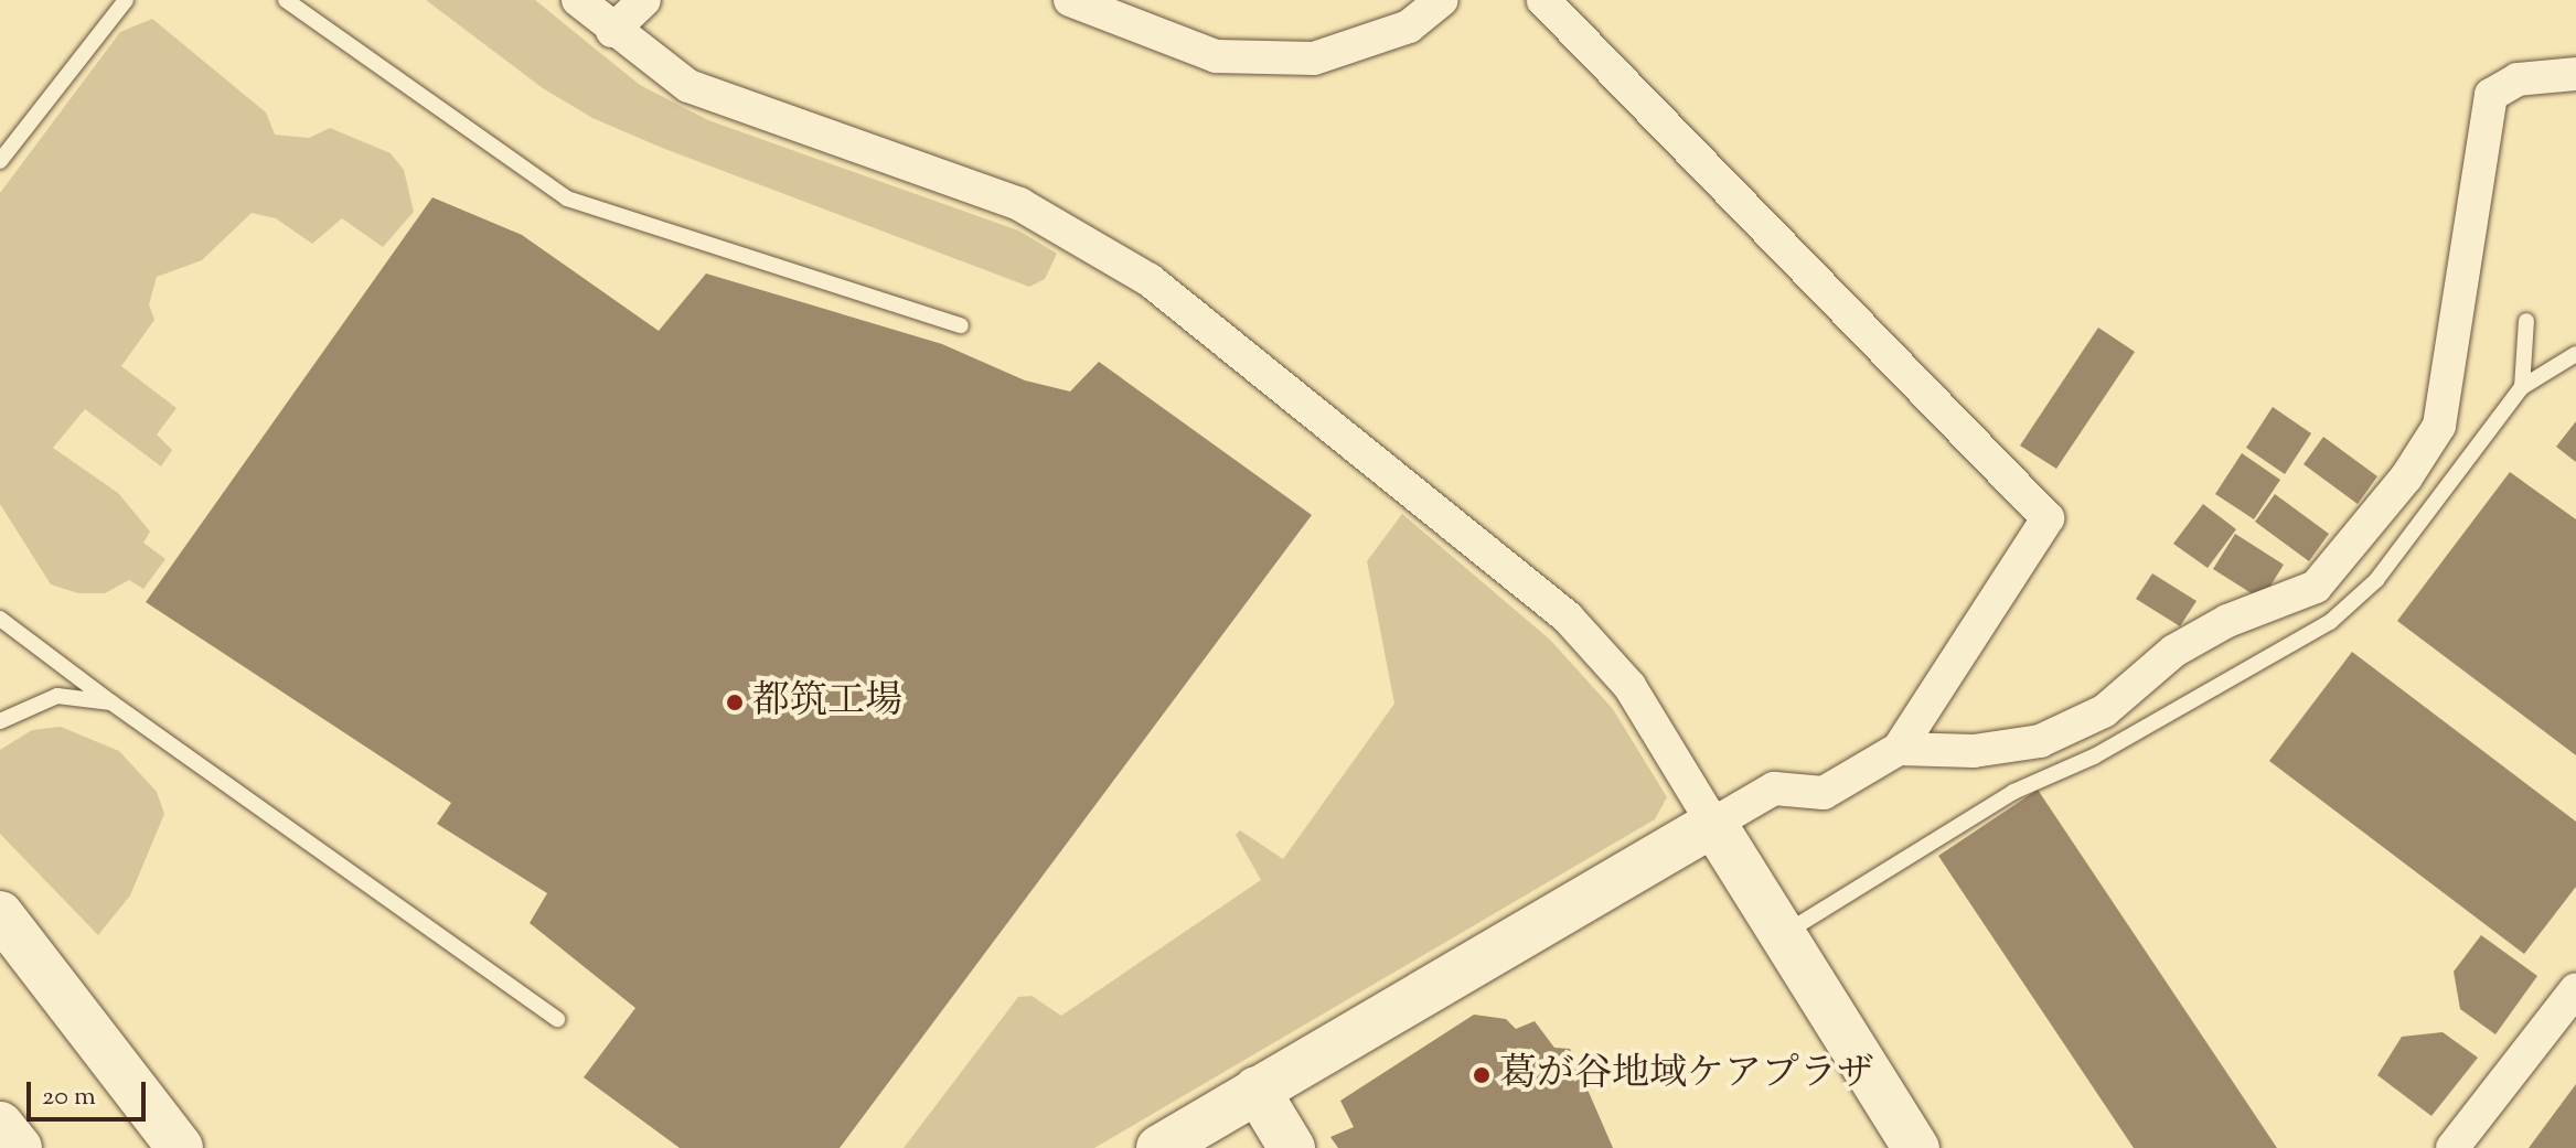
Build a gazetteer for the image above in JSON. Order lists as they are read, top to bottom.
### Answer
{
  "places": ["都筑工場", "葛が谷地域ケアプラザ"],
  "scale_bar": "20 m"
}
